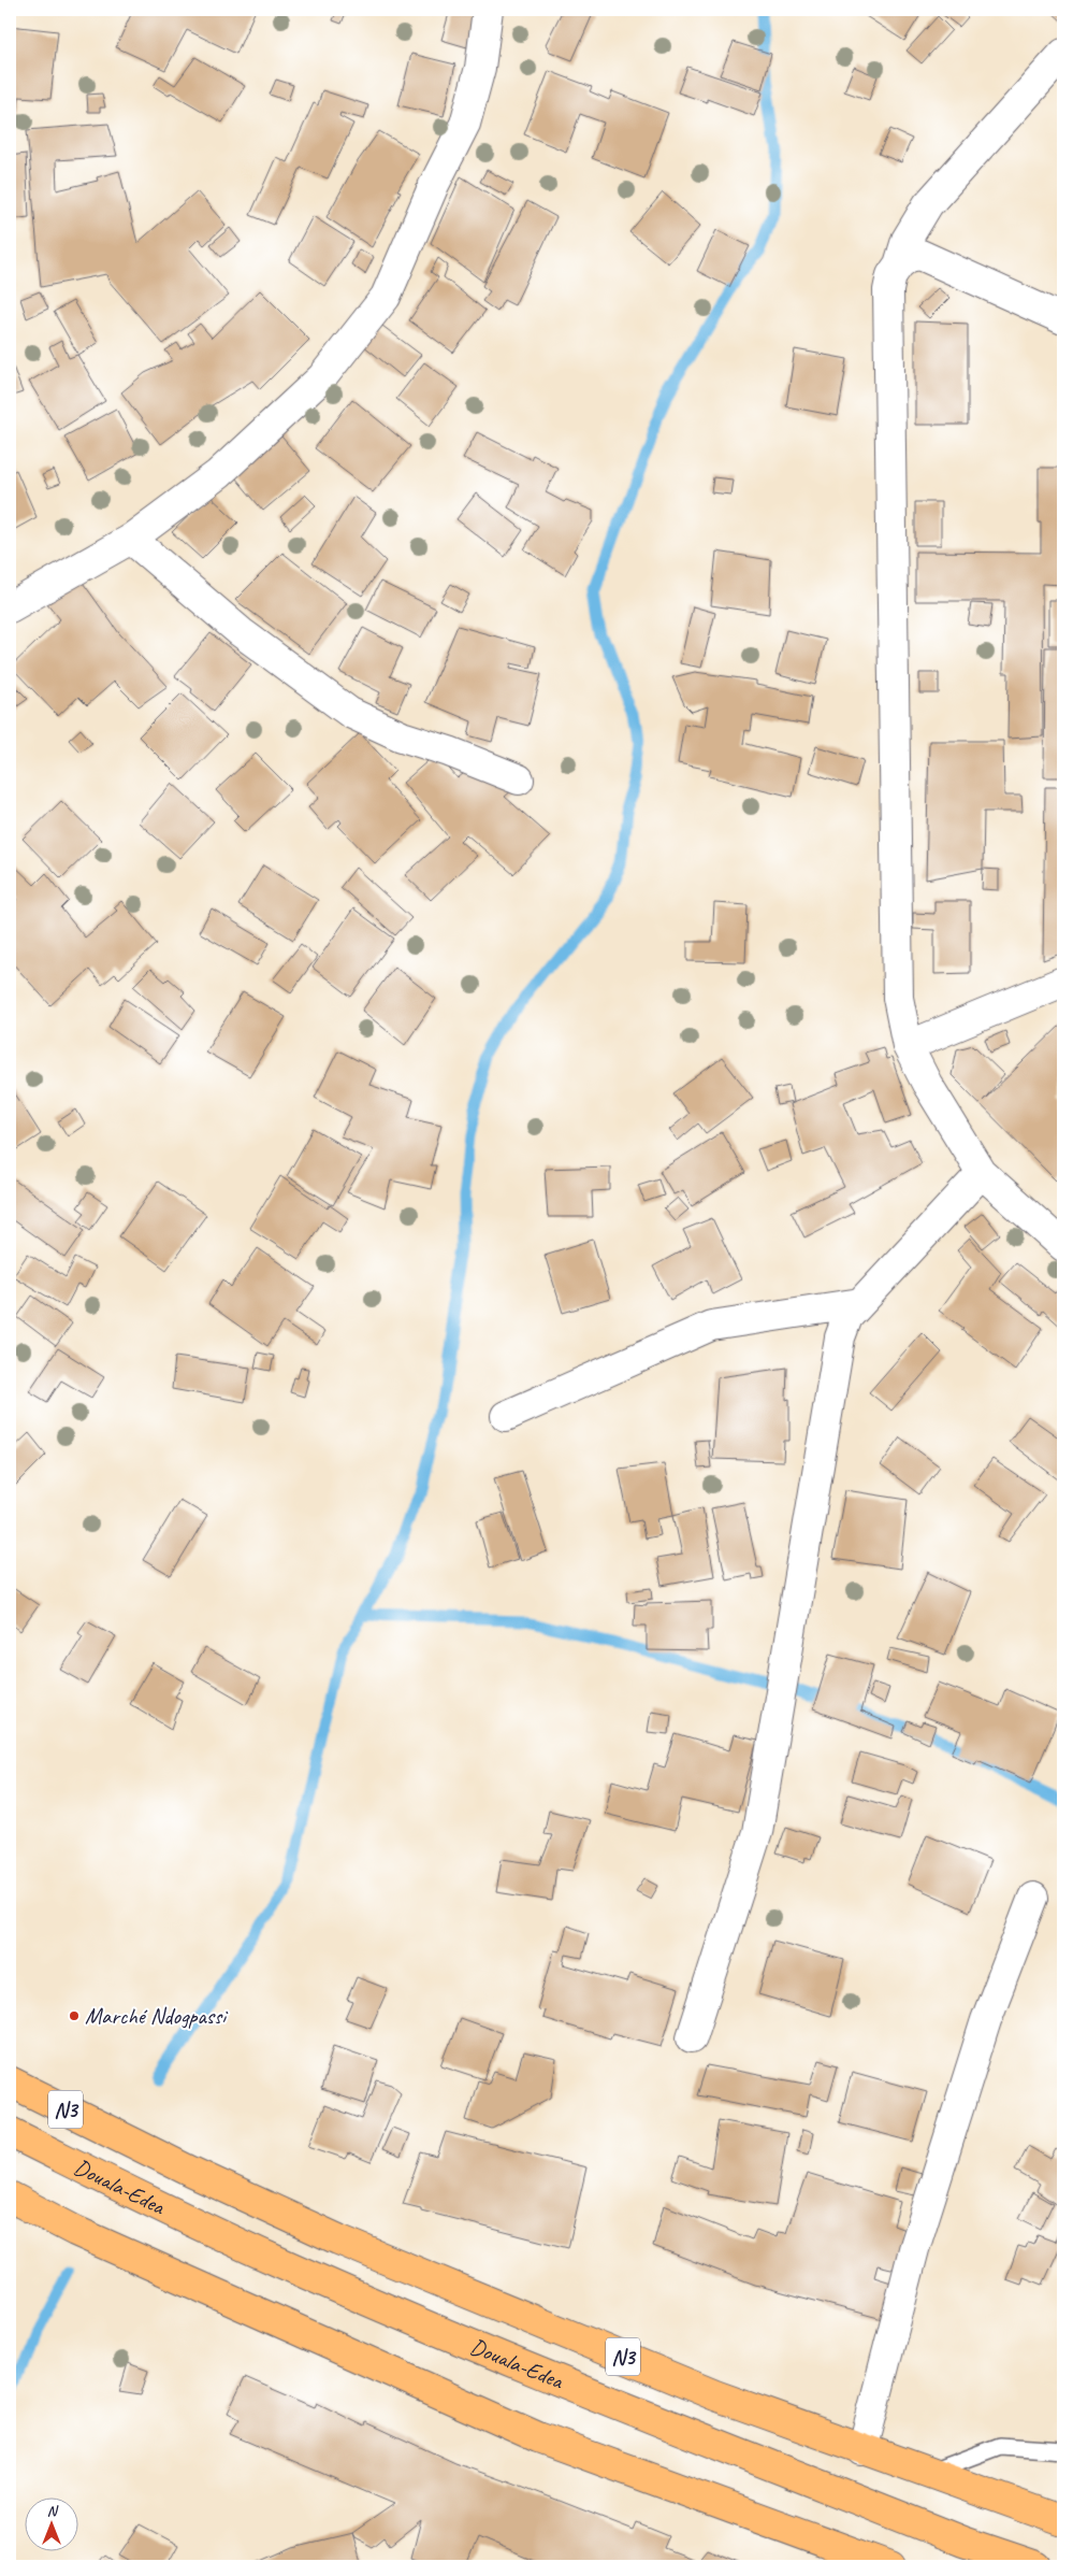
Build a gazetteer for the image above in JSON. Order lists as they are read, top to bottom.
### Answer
{
  "streets": {
    "main road": ["N3", "Douala-Edea"]
  },
  "places": ["Marché Ndogpassi"],
  "north": "top"
}
